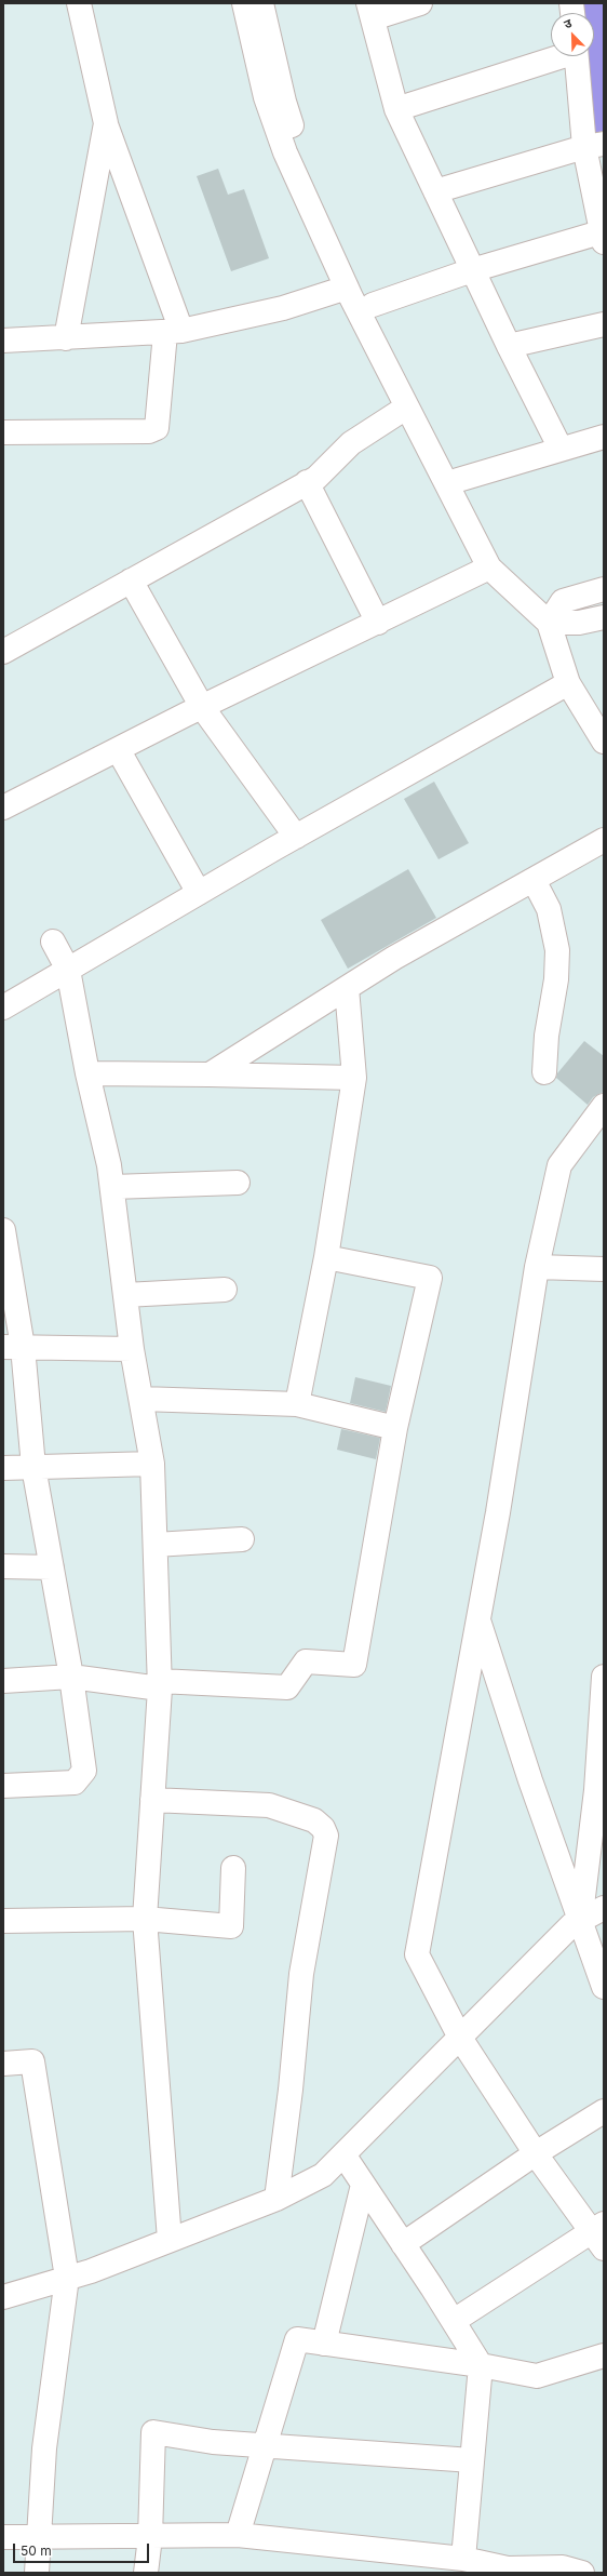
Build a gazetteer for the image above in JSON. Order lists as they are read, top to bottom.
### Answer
{
  "scale_bar": "50 m",
  "north": "top left"
}
